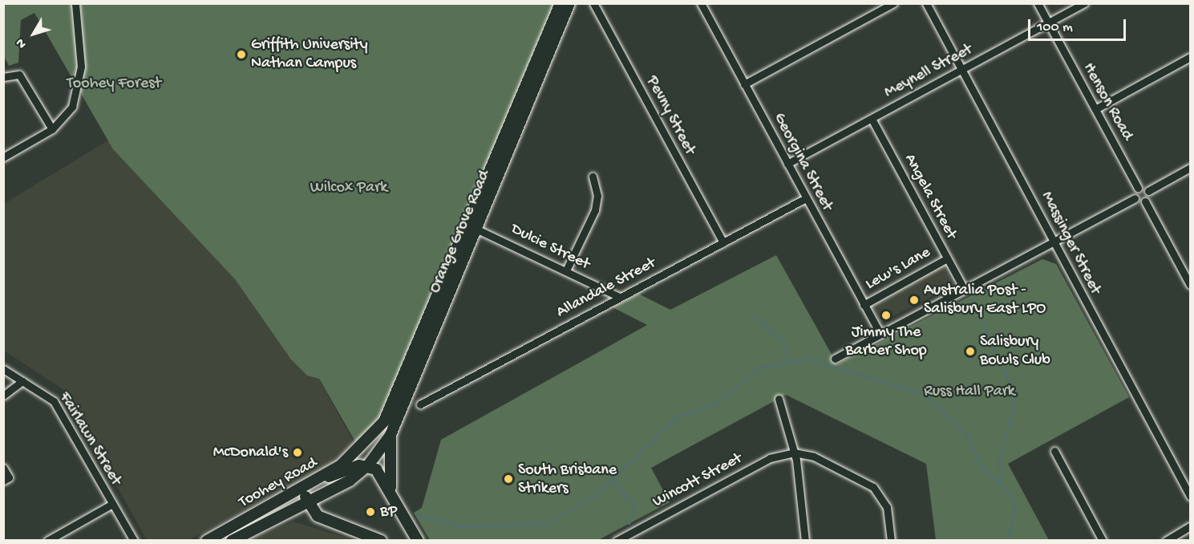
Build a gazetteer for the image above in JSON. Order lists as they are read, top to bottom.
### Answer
{
  "streets": {
    "main road": ["Orange Grove Road", "Toohey Road"],
    "street": [
      "Meynell Street",
      "Henson Road",
      "Pevny Street",
      "Georgina Street",
      "Angela Street",
      "Massinger Street",
      "Dulcie Street",
      "Lew's Lane",
      "Allandale Street",
      "Fairlawn Street",
      "Wincott Street"
    ]
  },
  "crossings": [
    ["Meynell Street", "Henson Road"],
    ["Meynell Street", "Georgina Street"],
    ["Meynell Street", "Angela Street"],
    ["Meynell Street", "Massinger Street"],
    ["Pevny Street", "Allandale Street"],
    ["Georgina Street", "Lew's Lane"],
    ["Georgina Street", "Allandale Street"],
    ["Angela Street", "Lew's Lane"],
    ["Orange Grove Road", "Dulcie Street"],
    ["Orange Grove Road", "Toohey Road"],
    ["Dulcie Street", "Allandale Street"]
  ],
  "parks": ["Toohey Forest", "Wilcox Park", "Russ Hall Park"],
  "places": [
    "Griffith University Nathan Campus",
    "Australia Post - Salisbury East LPO",
    "Jimmy The Barber Shop",
    "Salisbury Bowls Club",
    "McDonald's",
    "South Brisbane Strikers",
    "BP"
  ],
  "scale_bar": "100 m",
  "north": "bottom left"
}
